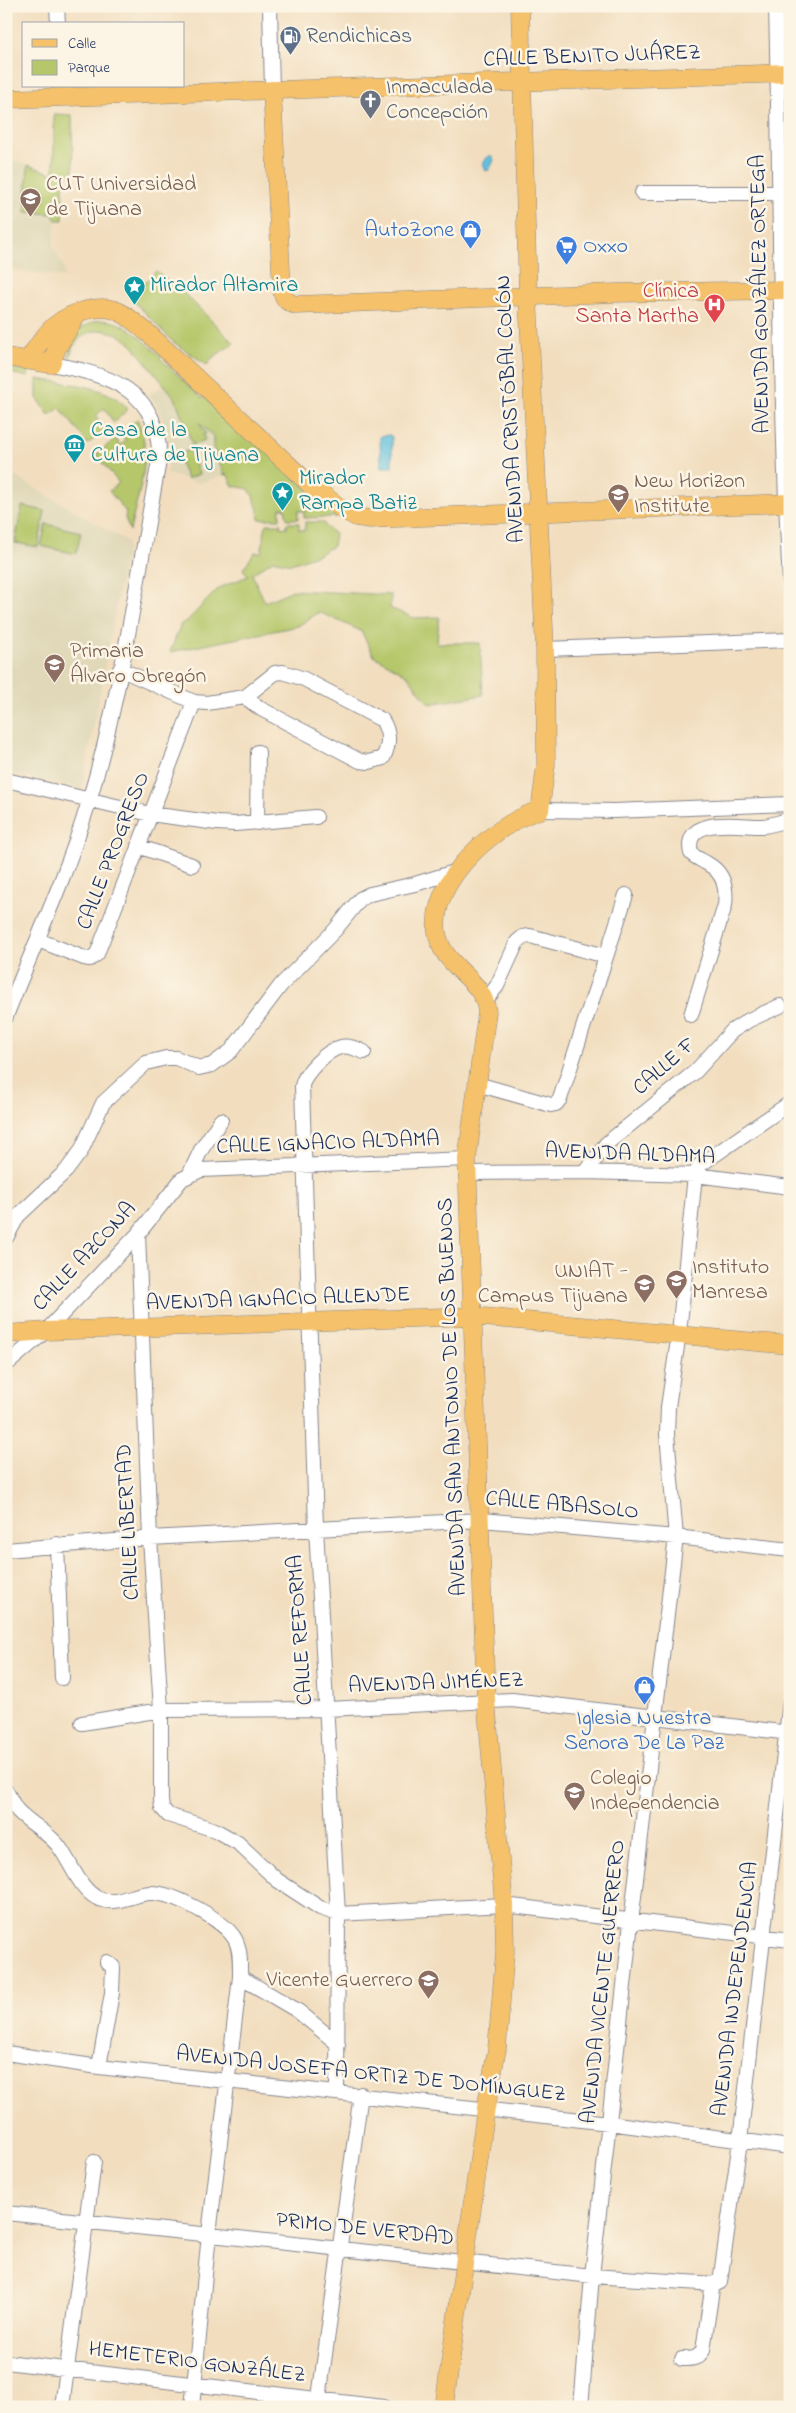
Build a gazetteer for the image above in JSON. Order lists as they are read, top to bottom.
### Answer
{
  "streets": {
    "main road": [
      "CALLE BENITO JUÁREZ",
      "AVENIDA CRISTÓBAL COLÓN",
      "AVENIDA IGNACIO ALLENDE",
      "AVENIDA SAN ANTONIO DE LOS BUENOS"
    ],
    "street": [
      "AVENIDA GONZÁLEZ ORTEGA",
      "CALLE PROGRESO",
      "CALLE F",
      "CALLE IGNACIO ALDAMA",
      "AVENIDA ALDAMA",
      "CALLE AZCONA",
      "CALLE ABASOLO",
      "CALLE LIBERTAD",
      "CALLE REFORMA",
      "AVENIDA JIMÉNEZ",
      "AVENIDA VICENTE GUERRERO",
      "AVENIDA INDEPENDENCIA",
      "AVENIDA JOSEFA ORTIZ DE DOMÍNGUEZ",
      "PRIMO DE VERDAD",
      "HEMETERIO GONZÁLEZ"
    ]
  },
  "crossings": [
    ["CALLE BENITO JUÁREZ", "AVENIDA GONZÁLEZ ORTEGA"],
    ["CALLE BENITO JUÁREZ", "AVENIDA CRISTÓBAL COLÓN"],
    ["CALLE F", "AVENIDA ALDAMA"],
    ["CALLE IGNACIO ALDAMA", "AVENIDA ALDAMA"],
    ["CALLE IGNACIO ALDAMA", "CALLE AZCONA"],
    ["CALLE IGNACIO ALDAMA", "AVENIDA SAN ANTONIO DE LOS BUENOS"],
    ["CALLE IGNACIO ALDAMA", "CALLE REFORMA"],
    ["AVENIDA ALDAMA", "AVENIDA SAN ANTONIO DE LOS BUENOS"],
    ["AVENIDA ALDAMA", "AVENIDA VICENTE GUERRERO"],
    ["CALLE AZCONA", "AVENIDA IGNACIO ALLENDE"],
    ["CALLE AZCONA", "CALLE LIBERTAD"],
    ["AVENIDA IGNACIO ALLENDE", "AVENIDA SAN ANTONIO DE LOS BUENOS"],
    ["AVENIDA IGNACIO ALLENDE", "CALLE LIBERTAD"],
    ["AVENIDA IGNACIO ALLENDE", "CALLE REFORMA"],
    ["AVENIDA IGNACIO ALLENDE", "AVENIDA VICENTE GUERRERO"],
    ["AVENIDA SAN ANTONIO DE LOS BUENOS", "CALLE ABASOLO"],
    ["AVENIDA SAN ANTONIO DE LOS BUENOS", "AVENIDA JIMÉNEZ"],
    ["AVENIDA SAN ANTONIO DE LOS BUENOS", "AVENIDA JOSEFA ORTIZ DE DOMÍNGUEZ"],
    ["AVENIDA SAN ANTONIO DE LOS BUENOS", "PRIMO DE VERDAD"],
    ["CALLE ABASOLO", "CALLE LIBERTAD"],
    ["CALLE ABASOLO", "CALLE REFORMA"],
    ["CALLE ABASOLO", "AVENIDA VICENTE GUERRERO"],
    ["CALLE LIBERTAD", "CALLE REFORMA"],
    ["CALLE LIBERTAD", "AVENIDA JIMÉNEZ"],
    ["CALLE REFORMA", "AVENIDA JIMÉNEZ"],
    ["CALLE REFORMA", "AVENIDA JOSEFA ORTIZ DE DOMÍNGUEZ"],
    ["AVENIDA JIMÉNEZ", "AVENIDA VICENTE GUERRERO"],
    ["AVENIDA JIMÉNEZ", "AVENIDA INDEPENDENCIA"],
    ["AVENIDA VICENTE GUERRERO", "AVENIDA JOSEFA ORTIZ DE DOMÍNGUEZ"],
    ["AVENIDA VICENTE GUERRERO", "PRIMO DE VERDAD"],
    ["AVENIDA INDEPENDENCIA", "AVENIDA JOSEFA ORTIZ DE DOMÍNGUEZ"],
    ["AVENIDA INDEPENDENCIA", "PRIMO DE VERDAD"]
  ],
  "places": {
    "fuel station": ["Rendichicas"],
    "church": ["Inmaculada Concepción"],
    "school or university": [
      "CUT Universidad de Tijuana",
      "New Horizon Institute",
      "Primaria Álvaro Obregón",
      "Instituto Manresa",
      "UNIAT - Campus Tijuana",
      "Colegio Independencia",
      "Vicente Guerrero"
    ],
    "shop": ["AutoZone", "Iglesia Nuestra Senora De La Paz"],
    "supermarket": ["Oxxo"],
    "place": ["Mirador Altamira", "Mirador Rampa Batiz"],
    "hospital": ["Clínica Santa Martha"],
    "museum": ["Casa de la Cultura de Tijuana"]
  },
  "legend": ["Calle", "Parque"]
}
